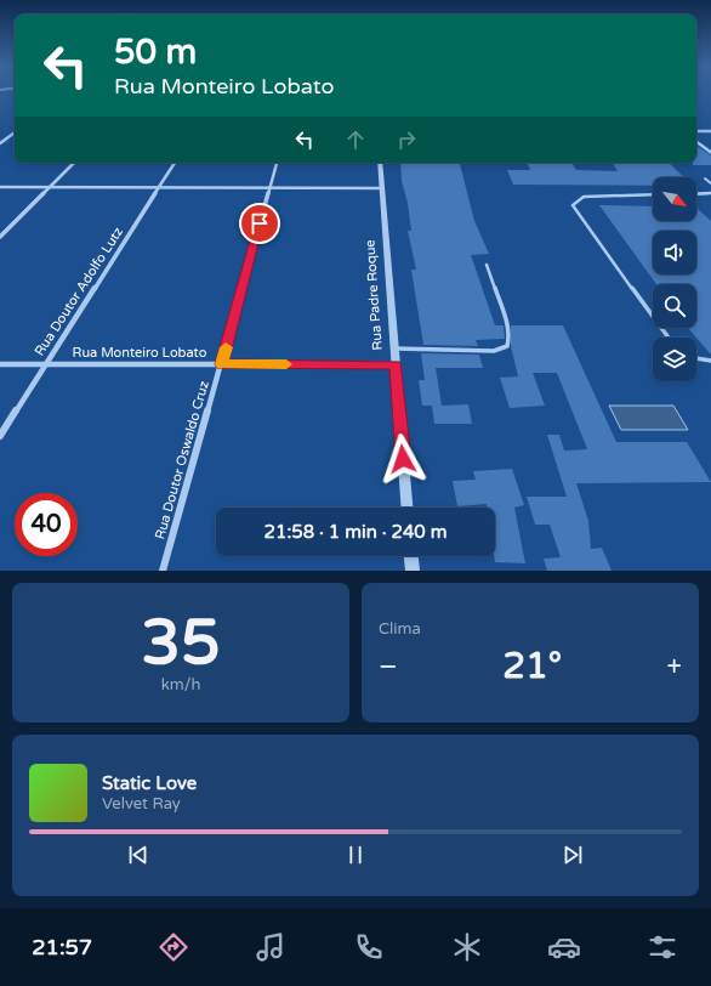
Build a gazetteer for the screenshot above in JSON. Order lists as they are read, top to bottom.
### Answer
{
  "streets": {
    "street": [
      "Rua Doutor Adolfo Lutz",
      "Rua Padre Roque",
      "Rua Monteiro Lobato",
      "Rua Doutor Oswaldo Cruz"
    ]
  },
  "crossings": [
    ["Rua Doutor Adolfo Lutz", "Rua Monteiro Lobato"],
    ["Rua Padre Roque", "Rua Monteiro Lobato"],
    ["Rua Monteiro Lobato", "Rua Doutor Oswaldo Cruz"]
  ],
  "north": "bottom right",
  "page": {
    "turn": ["50 m", "Rua Monteiro Lobato"],
    "limit": "40",
    "trip": "21:58 · 1 min · 240 m",
    "tile": [
      ["35", "km/h"],
      "Clima"
    ],
    "heat": ["−", "21°", "+"],
    "song": ["Static Love", "Velvet Ray"],
    "tabs": "21:57"
  }
}
